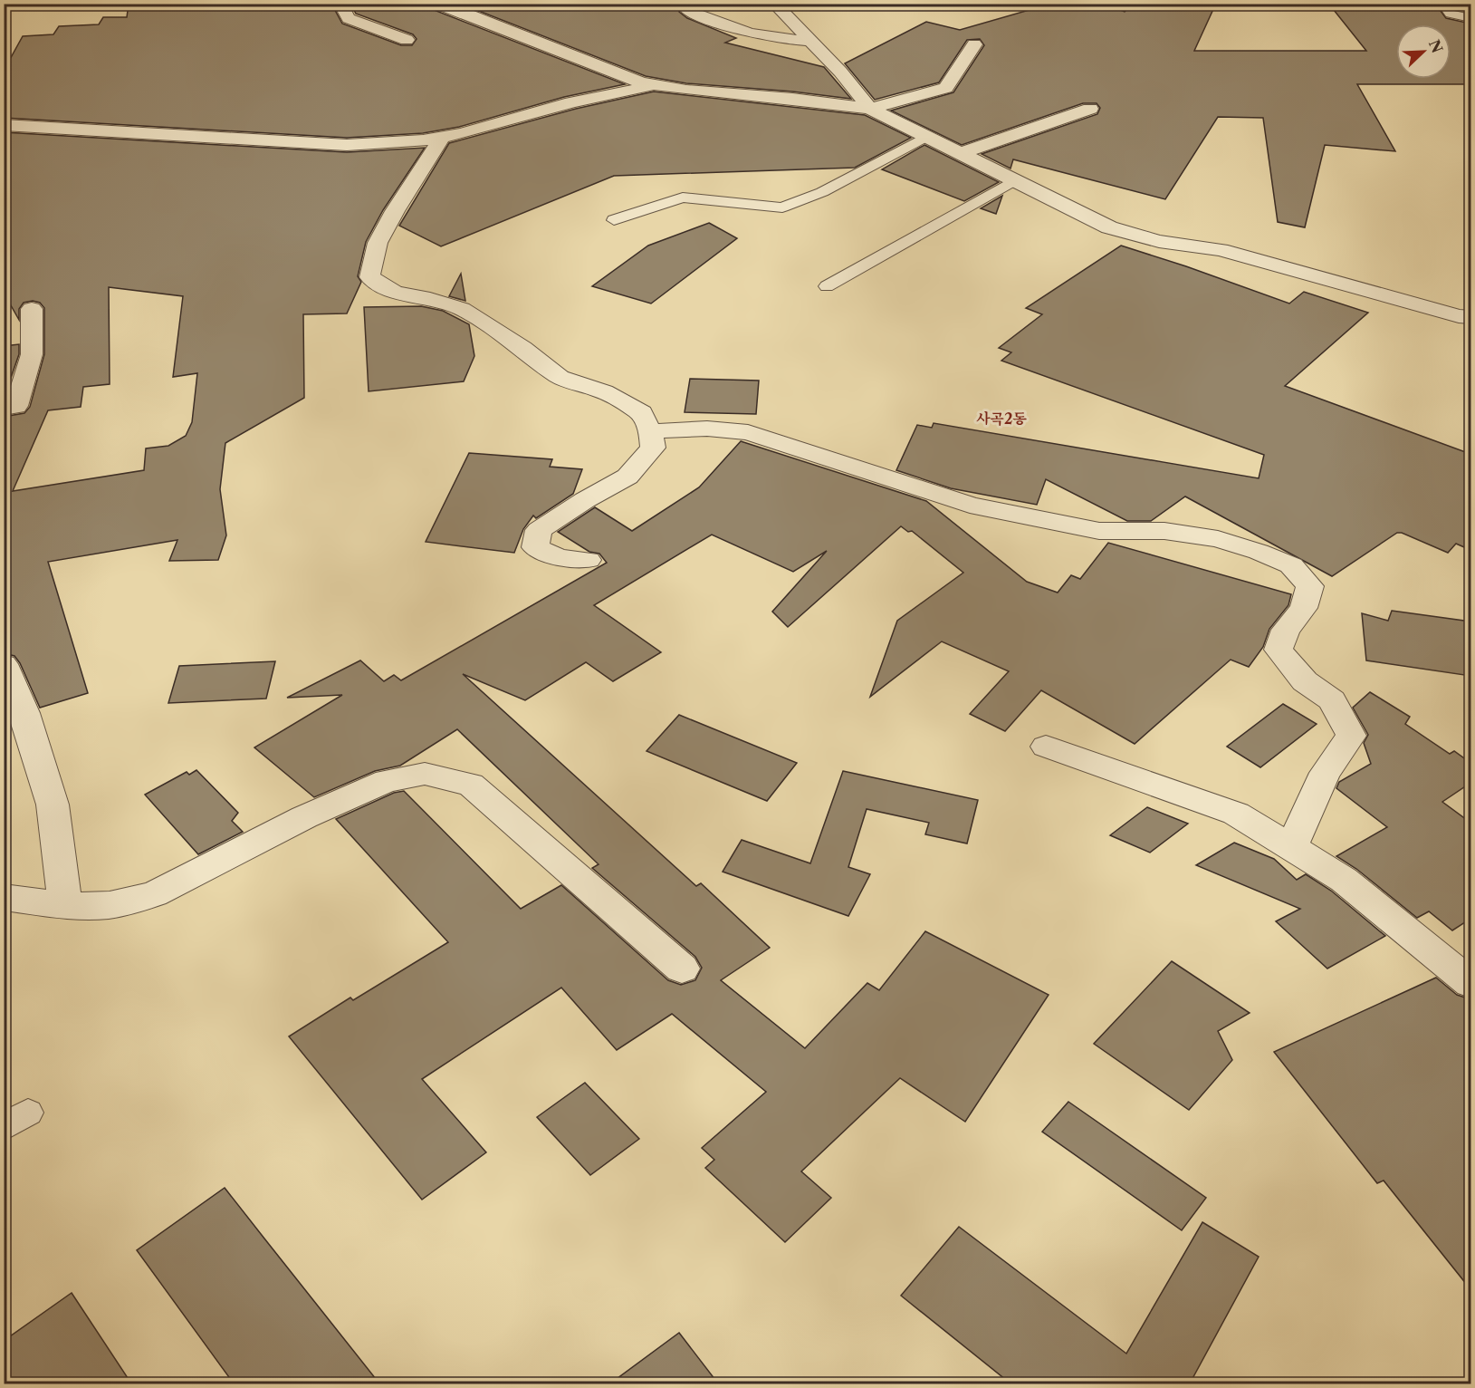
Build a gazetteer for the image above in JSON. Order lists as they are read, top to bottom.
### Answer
{
  "districts": ["사곡2동"],
  "north": "top right"
}
